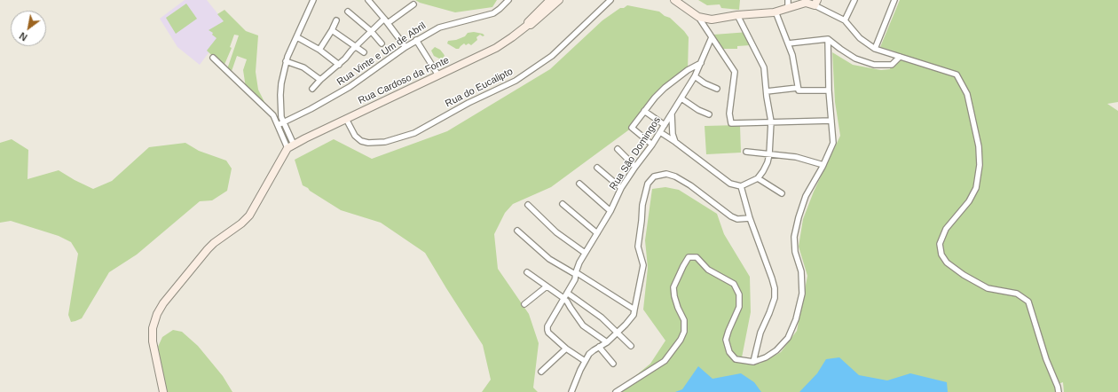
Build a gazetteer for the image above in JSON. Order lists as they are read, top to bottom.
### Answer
{
  "streets": {
    "main road": ["Rua Cardoso da Fonte"],
    "street": ["Rua Vinte e Um de Abril", "Rua do Eucalipto", "Rua São Domingos"]
  },
  "crossings": [
    ["Rua Cardoso da Fonte", "Rua do Eucalipto"]
  ],
  "north": "bottom left"
}
